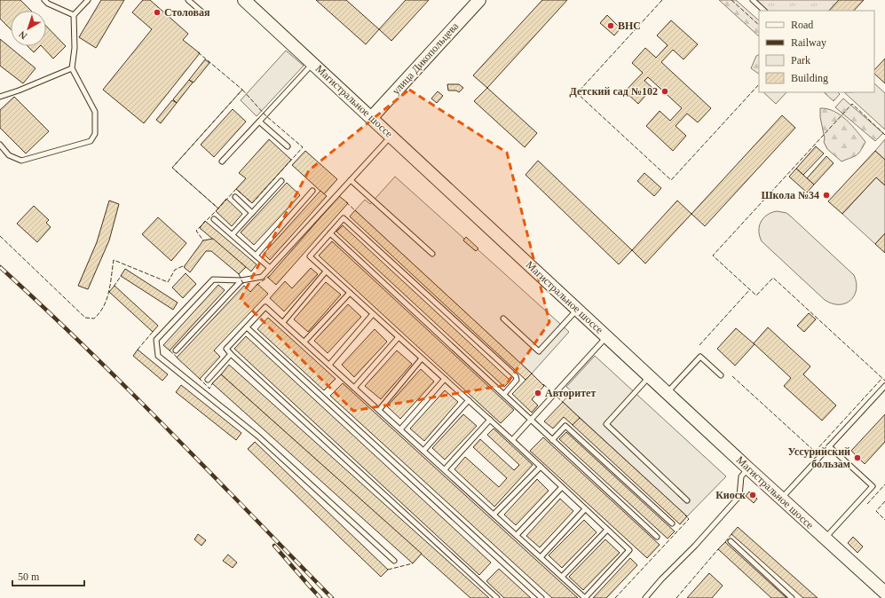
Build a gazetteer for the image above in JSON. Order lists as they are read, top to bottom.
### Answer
{
  "streets": {
    "main road": ["улица Дикопольцева", "Магистральное шоссе"]
  },
  "crossings": [
    ["улица Дикопольцева", "Магистральное шоссе"]
  ],
  "places": [
    "Столовая",
    "ВНС",
    "Детский сад №102",
    "Школа №34",
    "Авторитет",
    "Уссурийский бользам",
    "Киоск"
  ],
  "legend": [
    "Road",
    "Railway",
    "Park",
    "Building"
  ],
  "scale_bar": "50 m",
  "north": "bottom left"
}
